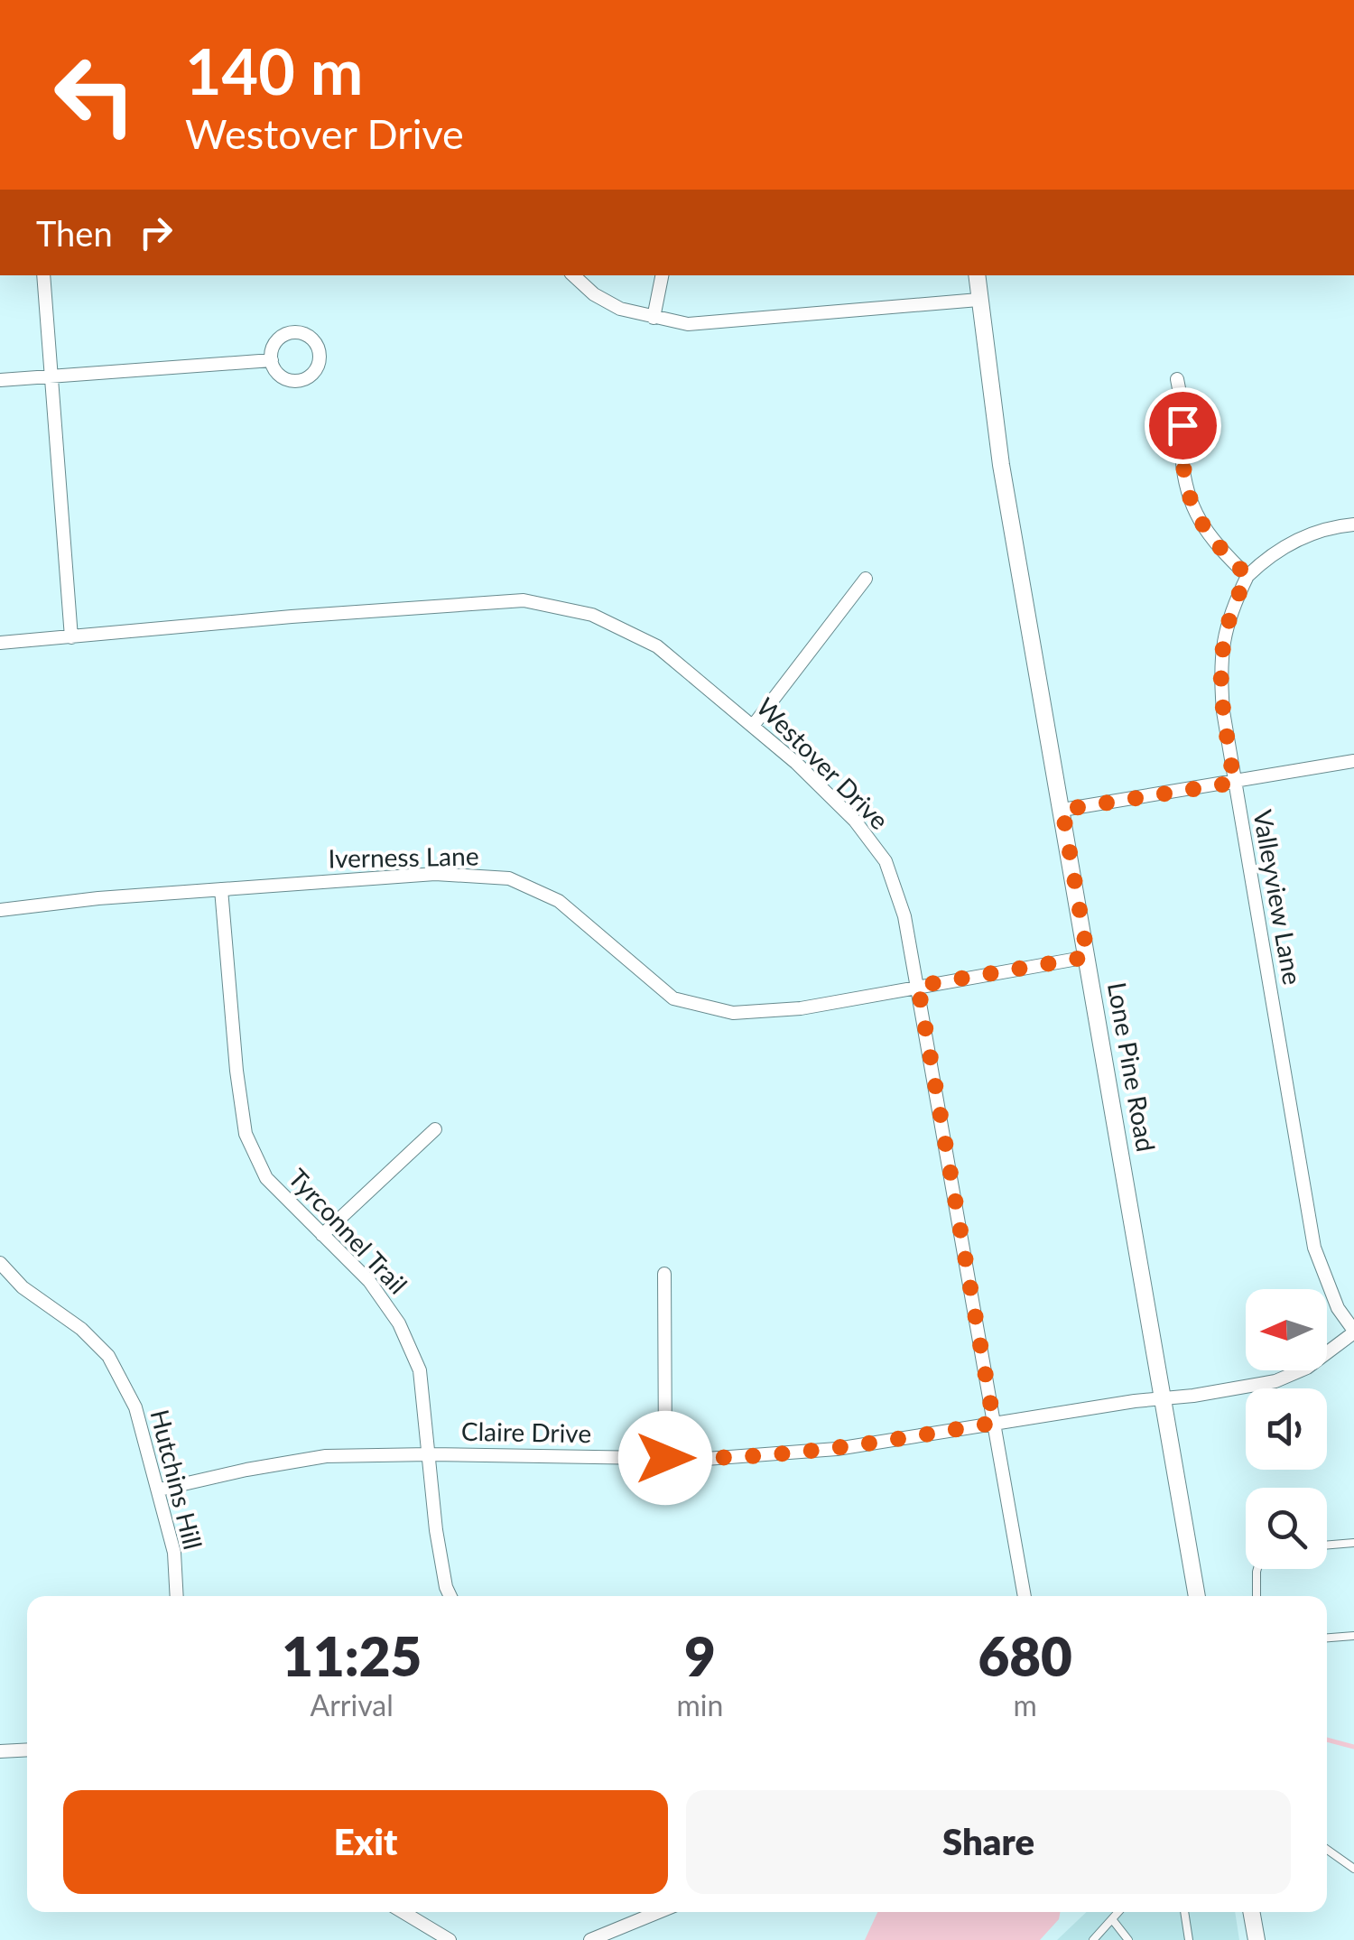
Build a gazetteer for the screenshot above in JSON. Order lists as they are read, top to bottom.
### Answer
{
  "streets": {
    "street": [
      "Westover Drive",
      "Iverness Lane",
      "Valleyview Lane",
      "Lone Pine Road",
      "Tyrconnel Trail",
      "Claire Drive",
      "Hutchins Hill"
    ]
  },
  "crossings": [
    ["Westover Drive", "Iverness Lane"],
    ["Westover Drive", "Claire Drive"],
    ["Iverness Lane", "Lone Pine Road"],
    ["Iverness Lane", "Tyrconnel Trail"],
    ["Valleyview Lane", "Claire Drive"],
    ["Lone Pine Road", "Claire Drive"],
    ["Tyrconnel Trail", "Claire Drive"],
    ["Claire Drive", "Hutchins Hill"]
  ],
  "north": "left",
  "page": {
    "turn": ["140 m", "Westover Drive"],
    "then": "Then",
    "eta": [
      "11:25",
      "Arrival",
      "9",
      "min",
      "680",
      "m"
    ],
    "buttons": ["Exit", "Share"]
  }
}
